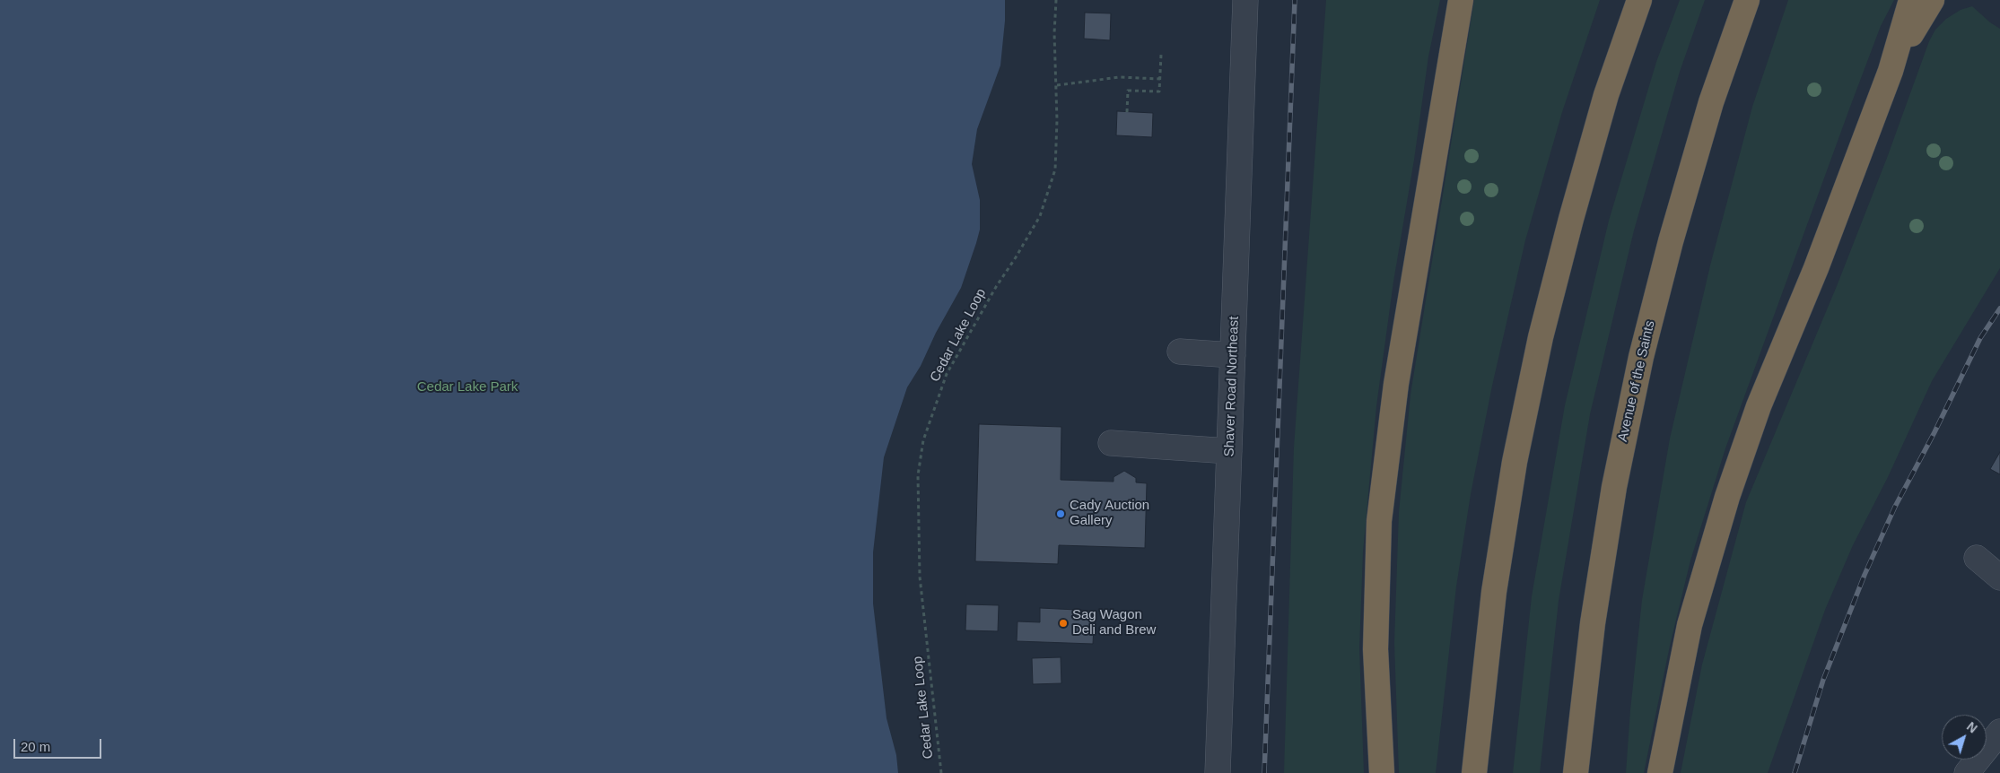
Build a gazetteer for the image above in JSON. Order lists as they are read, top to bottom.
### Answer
{
  "streets": {
    "highway": ["Avenue of the Saints"],
    "street": ["Shaver Road Northeast"],
    "path": ["Cedar Lake Loop"]
  },
  "parks": ["Cedar Lake Park"],
  "places": ["Cady Auction Gallery", "Sag Wagon Deli and Brew"],
  "scale_bar": "20 m",
  "north": "top right"
}
